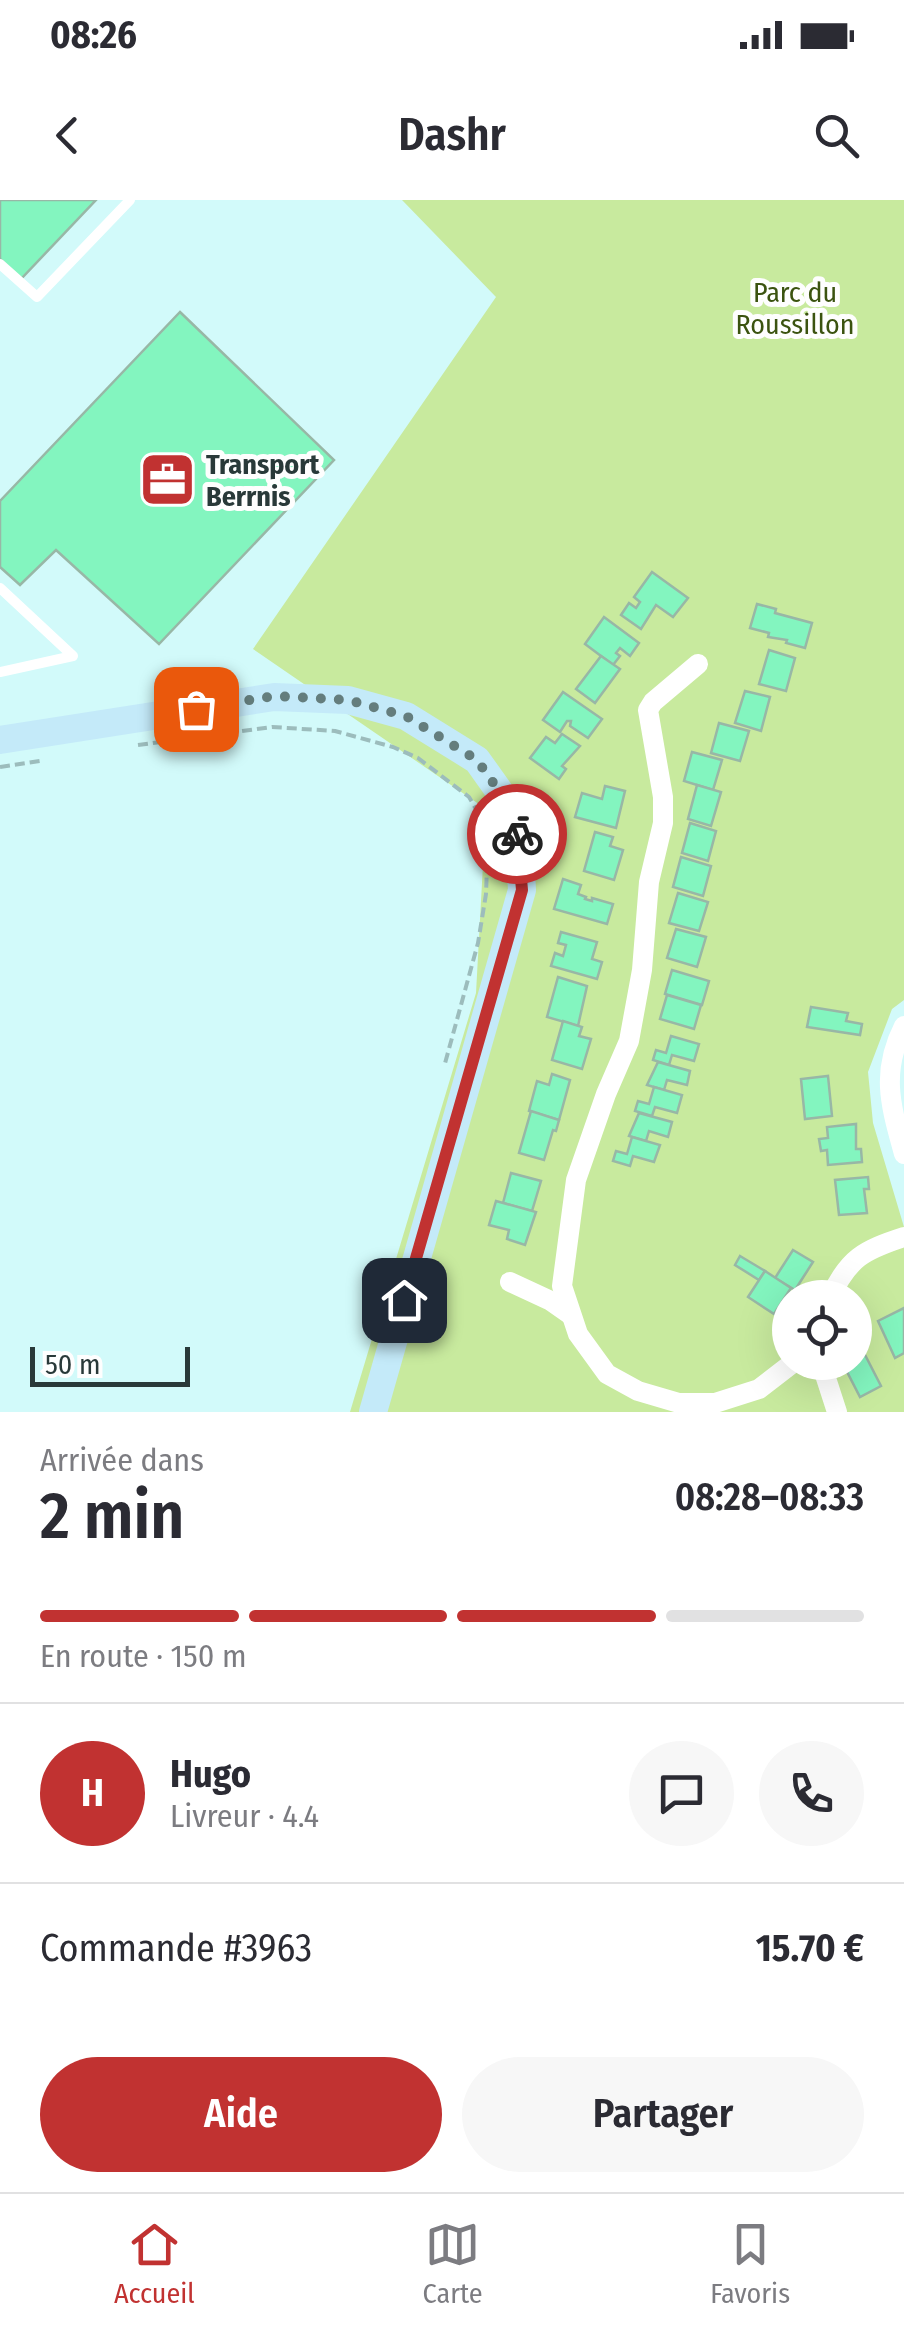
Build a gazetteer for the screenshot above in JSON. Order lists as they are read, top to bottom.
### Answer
{
  "parks": ["Parc du Roussillon"],
  "places": {
    "office": ["Transport Berrnis"]
  },
  "scale_bar": "50 m",
  "page": {
    "status": "08:26",
    "header": "Dashr",
    "scale": "50 m",
    "heading": ["2 min", "Arrivée dans", "08:28–08:33"],
    "panel": [
      "Hugo",
      "Livreur · 4.4",
      "Commande #3963",
      "15.70 €"
    ],
    "bar": "En route · 150 m",
    "round": "H",
    "buttons": ["Aide", "Partager"],
    "tabs": ["Accueil", "Carte", "Favoris"]
  }
}
